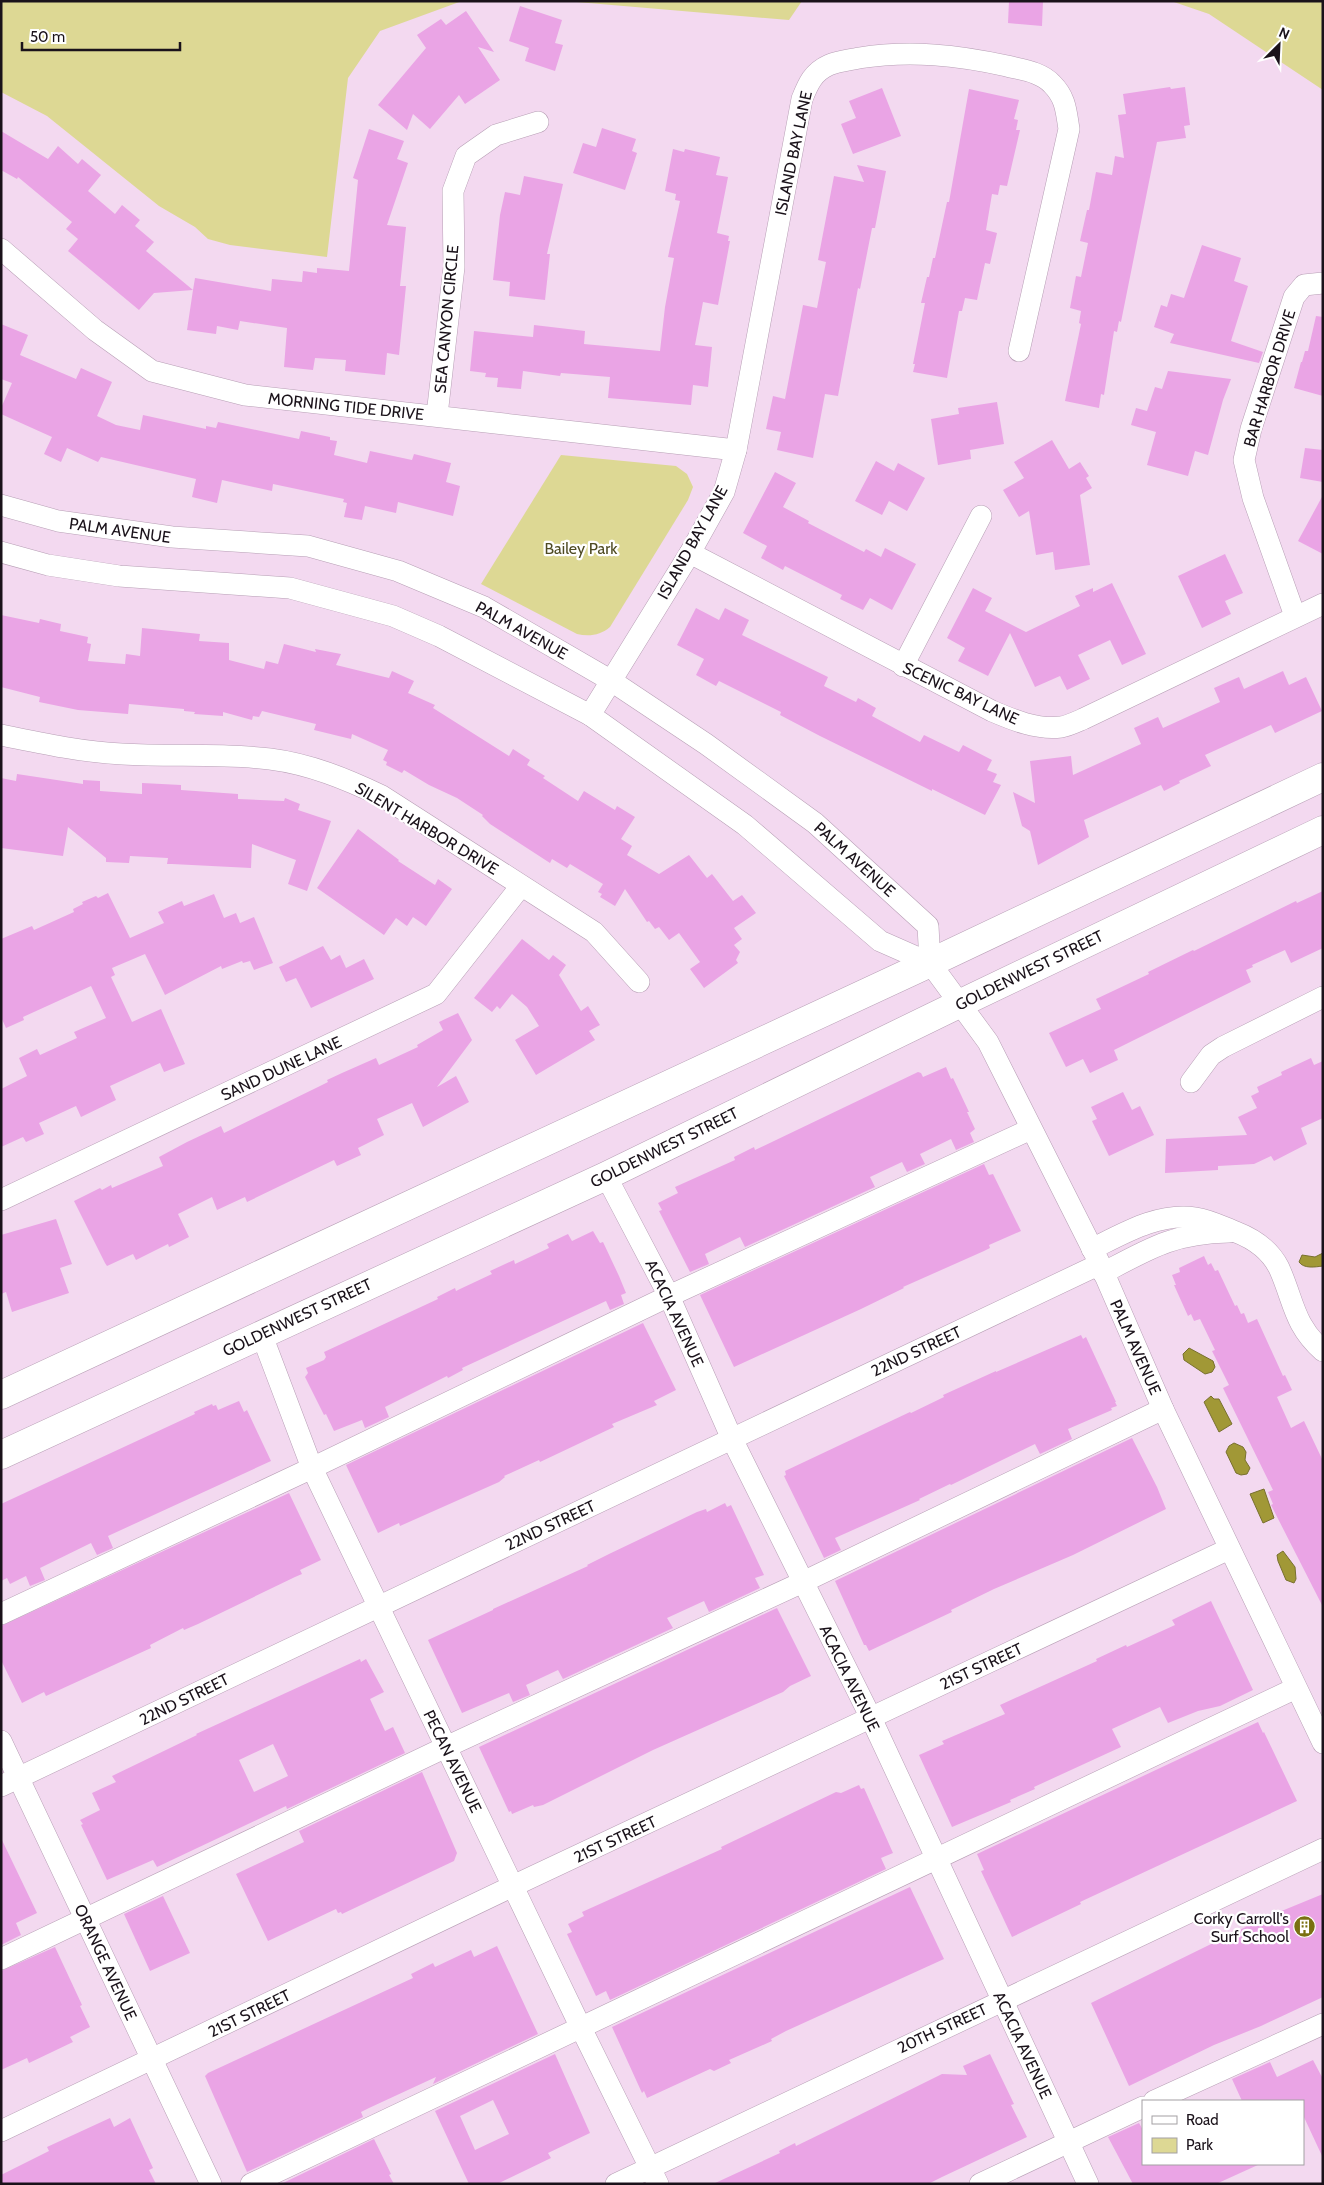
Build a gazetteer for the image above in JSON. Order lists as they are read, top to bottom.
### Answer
{
  "streets": {
    "main road": ["GOLDENWEST STREET"],
    "street": [
      "ISLAND BAY LANE",
      "SEA CANYON CIRCLE",
      "BAR HARBOR DRIVE",
      "MORNING TIDE DRIVE",
      "PALM AVENUE",
      "SCENIC BAY LANE",
      "SILENT HARBOR DRIVE",
      "SAND DUNE LANE",
      "ACACIA AVENUE",
      "22ND STREET",
      "21ST STREET",
      "PECAN AVENUE",
      "ORANGE AVENUE",
      "20TH STREET"
    ]
  },
  "crossings": [
    ["ISLAND BAY LANE", "MORNING TIDE DRIVE"],
    ["ISLAND BAY LANE", "PALM AVENUE"],
    ["ISLAND BAY LANE", "SCENIC BAY LANE"],
    ["SEA CANYON CIRCLE", "MORNING TIDE DRIVE"],
    ["BAR HARBOR DRIVE", "SCENIC BAY LANE"],
    ["PALM AVENUE", "GOLDENWEST STREET"],
    ["PALM AVENUE", "22ND STREET"],
    ["PALM AVENUE", "21ST STREET"],
    ["SILENT HARBOR DRIVE", "SAND DUNE LANE"],
    ["GOLDENWEST STREET", "ACACIA AVENUE"],
    ["GOLDENWEST STREET", "PECAN AVENUE"],
    ["ACACIA AVENUE", "22ND STREET"],
    ["ACACIA AVENUE", "21ST STREET"],
    ["ACACIA AVENUE", "20TH STREET"],
    ["22ND STREET", "PECAN AVENUE"],
    ["22ND STREET", "ORANGE AVENUE"],
    ["21ST STREET", "PECAN AVENUE"],
    ["21ST STREET", "ORANGE AVENUE"],
    ["PECAN AVENUE", "20TH STREET"]
  ],
  "parks": ["Bailey Park"],
  "places": {
    "building": ["Corky Carroll's Surf School"]
  },
  "legend": ["Road", "Park"],
  "scale_bar": "50 m",
  "north": "top right"
}
